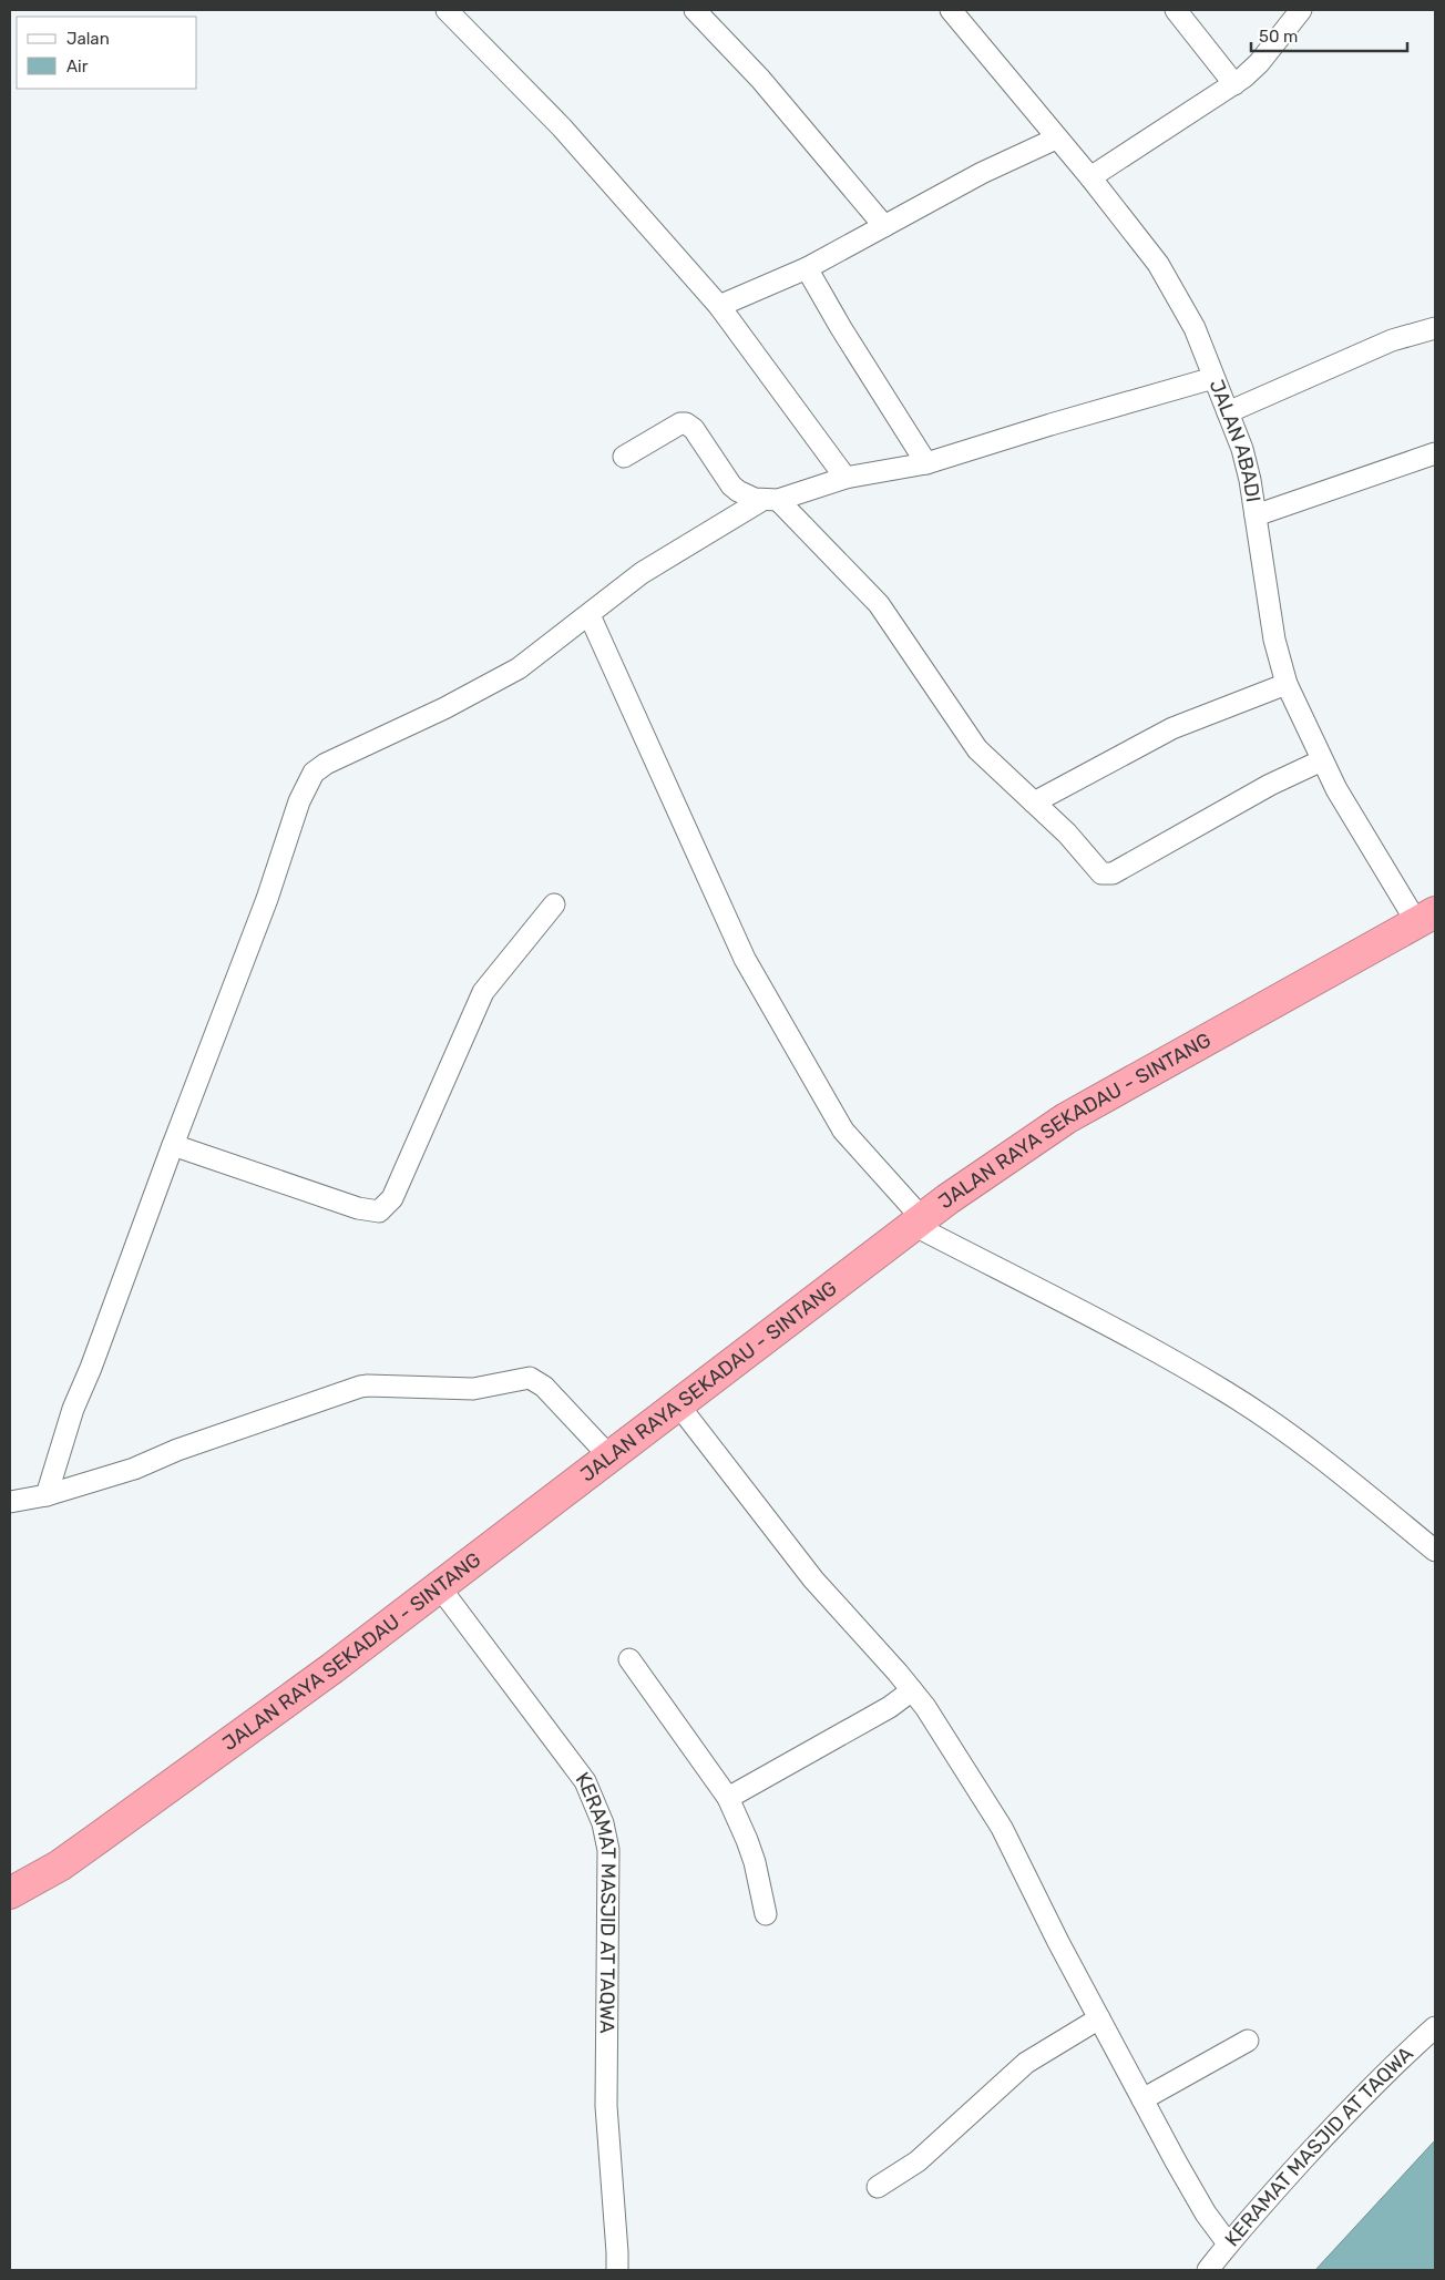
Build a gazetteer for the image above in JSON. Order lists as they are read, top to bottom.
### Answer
{
  "streets": {
    "highway": ["JALAN RAYA SEKADAU - SINTANG"],
    "street": ["JALAN ABADI", "KERAMAT MASJID AT TAQWA"]
  },
  "crossings": [
    ["JALAN ABADI", "JALAN RAYA SEKADAU - SINTANG"],
    ["JALAN RAYA SEKADAU - SINTANG", "KERAMAT MASJID AT TAQWA"]
  ],
  "legend": ["Jalan", "Air"],
  "scale_bar": "50 m"
}
